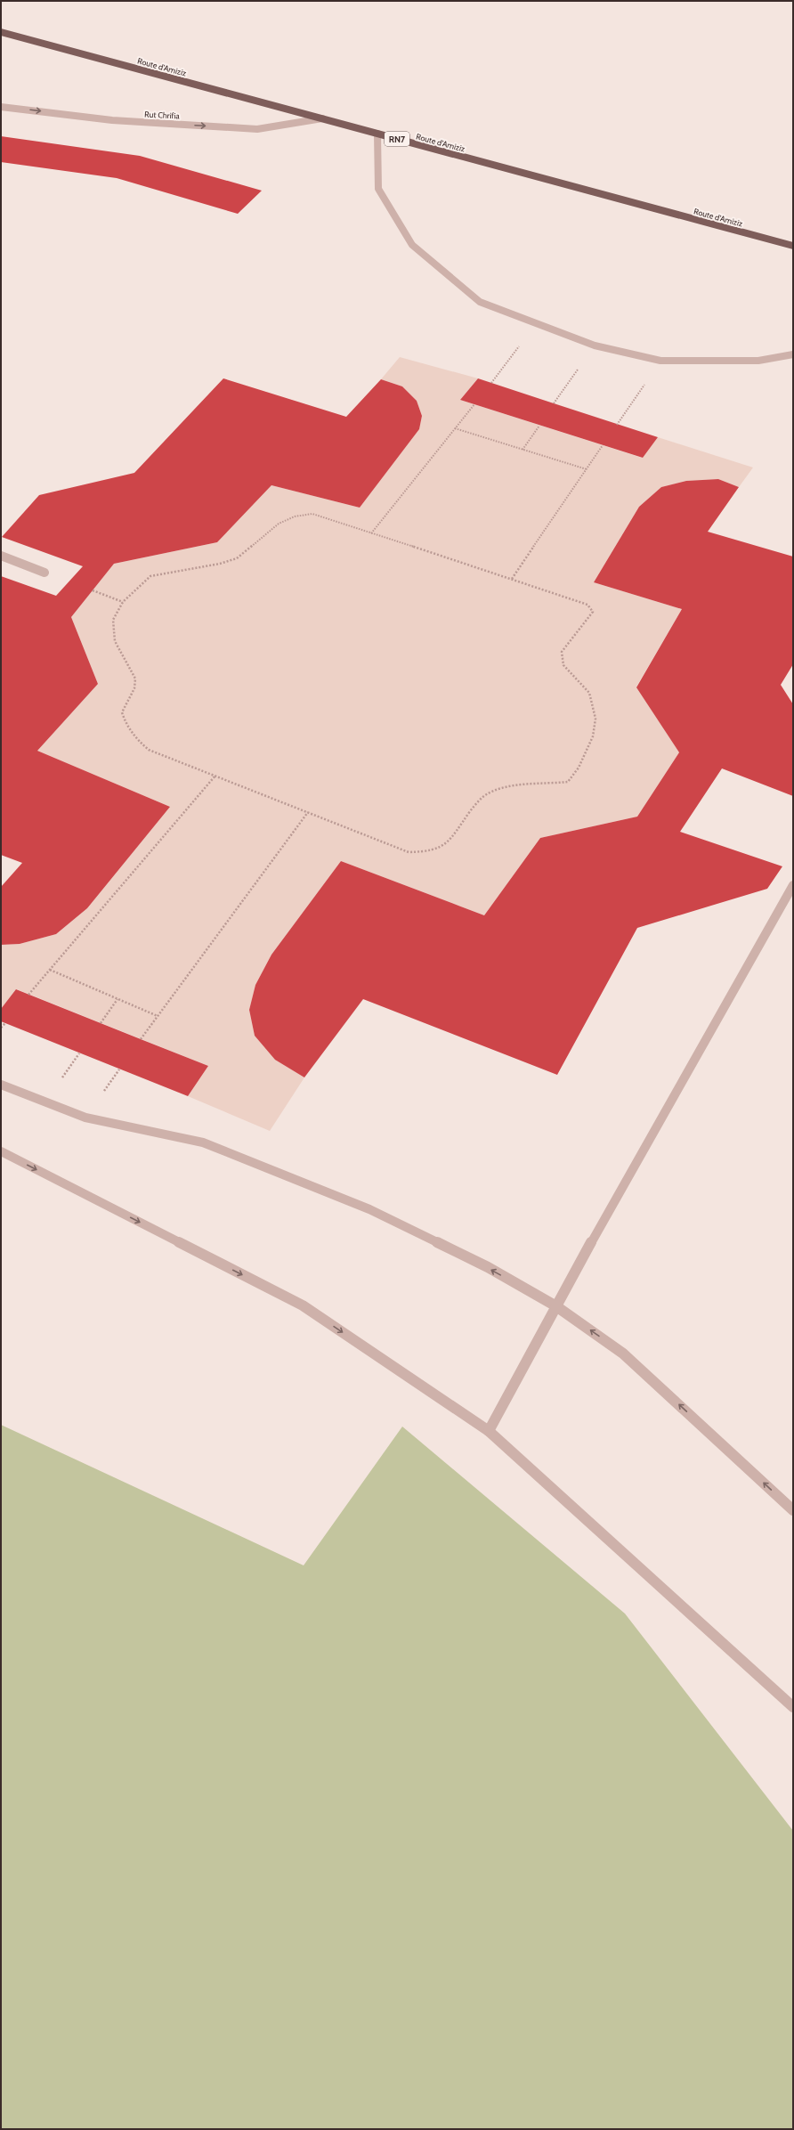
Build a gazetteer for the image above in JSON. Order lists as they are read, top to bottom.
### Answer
{
  "streets": {
    "main road": ["Route d'Amiziz", "RN7"],
    "street": ["Rut Chrifia"]
  },
  "crossings": [
    ["Route d'Amiziz", "Rut Chrifia"]
  ],
  "one_way": ["Rut Chrifia"]
}
